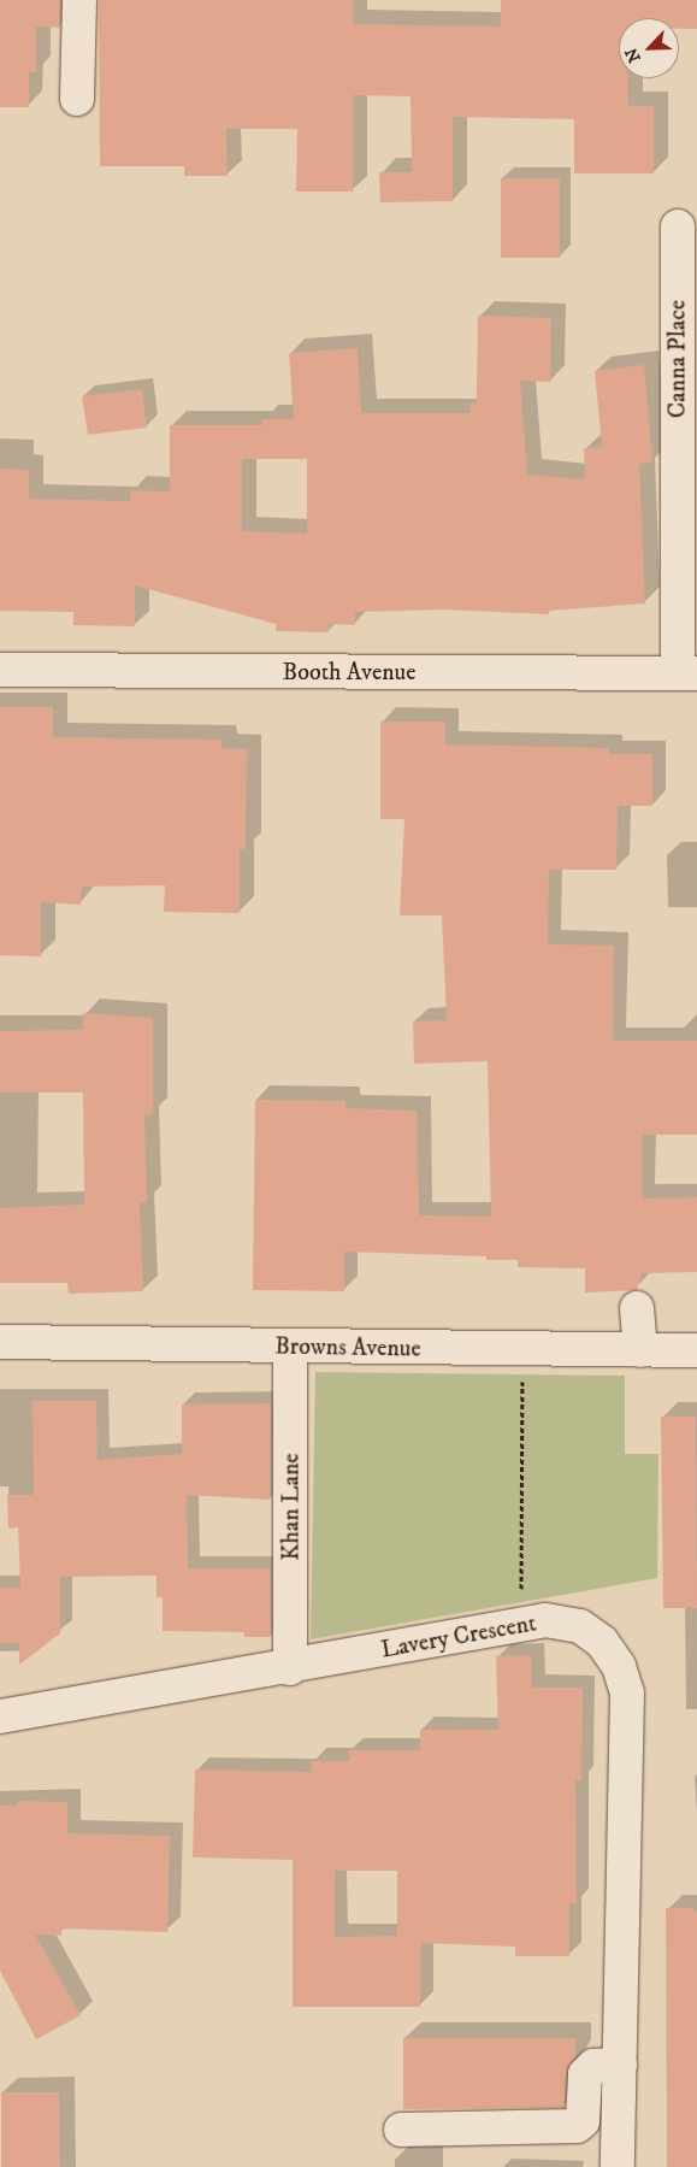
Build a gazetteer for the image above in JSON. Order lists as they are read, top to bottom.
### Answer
{
  "streets": {
    "street": [
      "Canna Place",
      "Booth Avenue",
      "Browns Avenue",
      "Khan Lane",
      "Lavery Crescent"
    ]
  },
  "crossings": [
    ["Canna Place", "Booth Avenue"],
    ["Browns Avenue", "Khan Lane"],
    ["Khan Lane", "Lavery Crescent"]
  ],
  "north": "bottom left"
}
